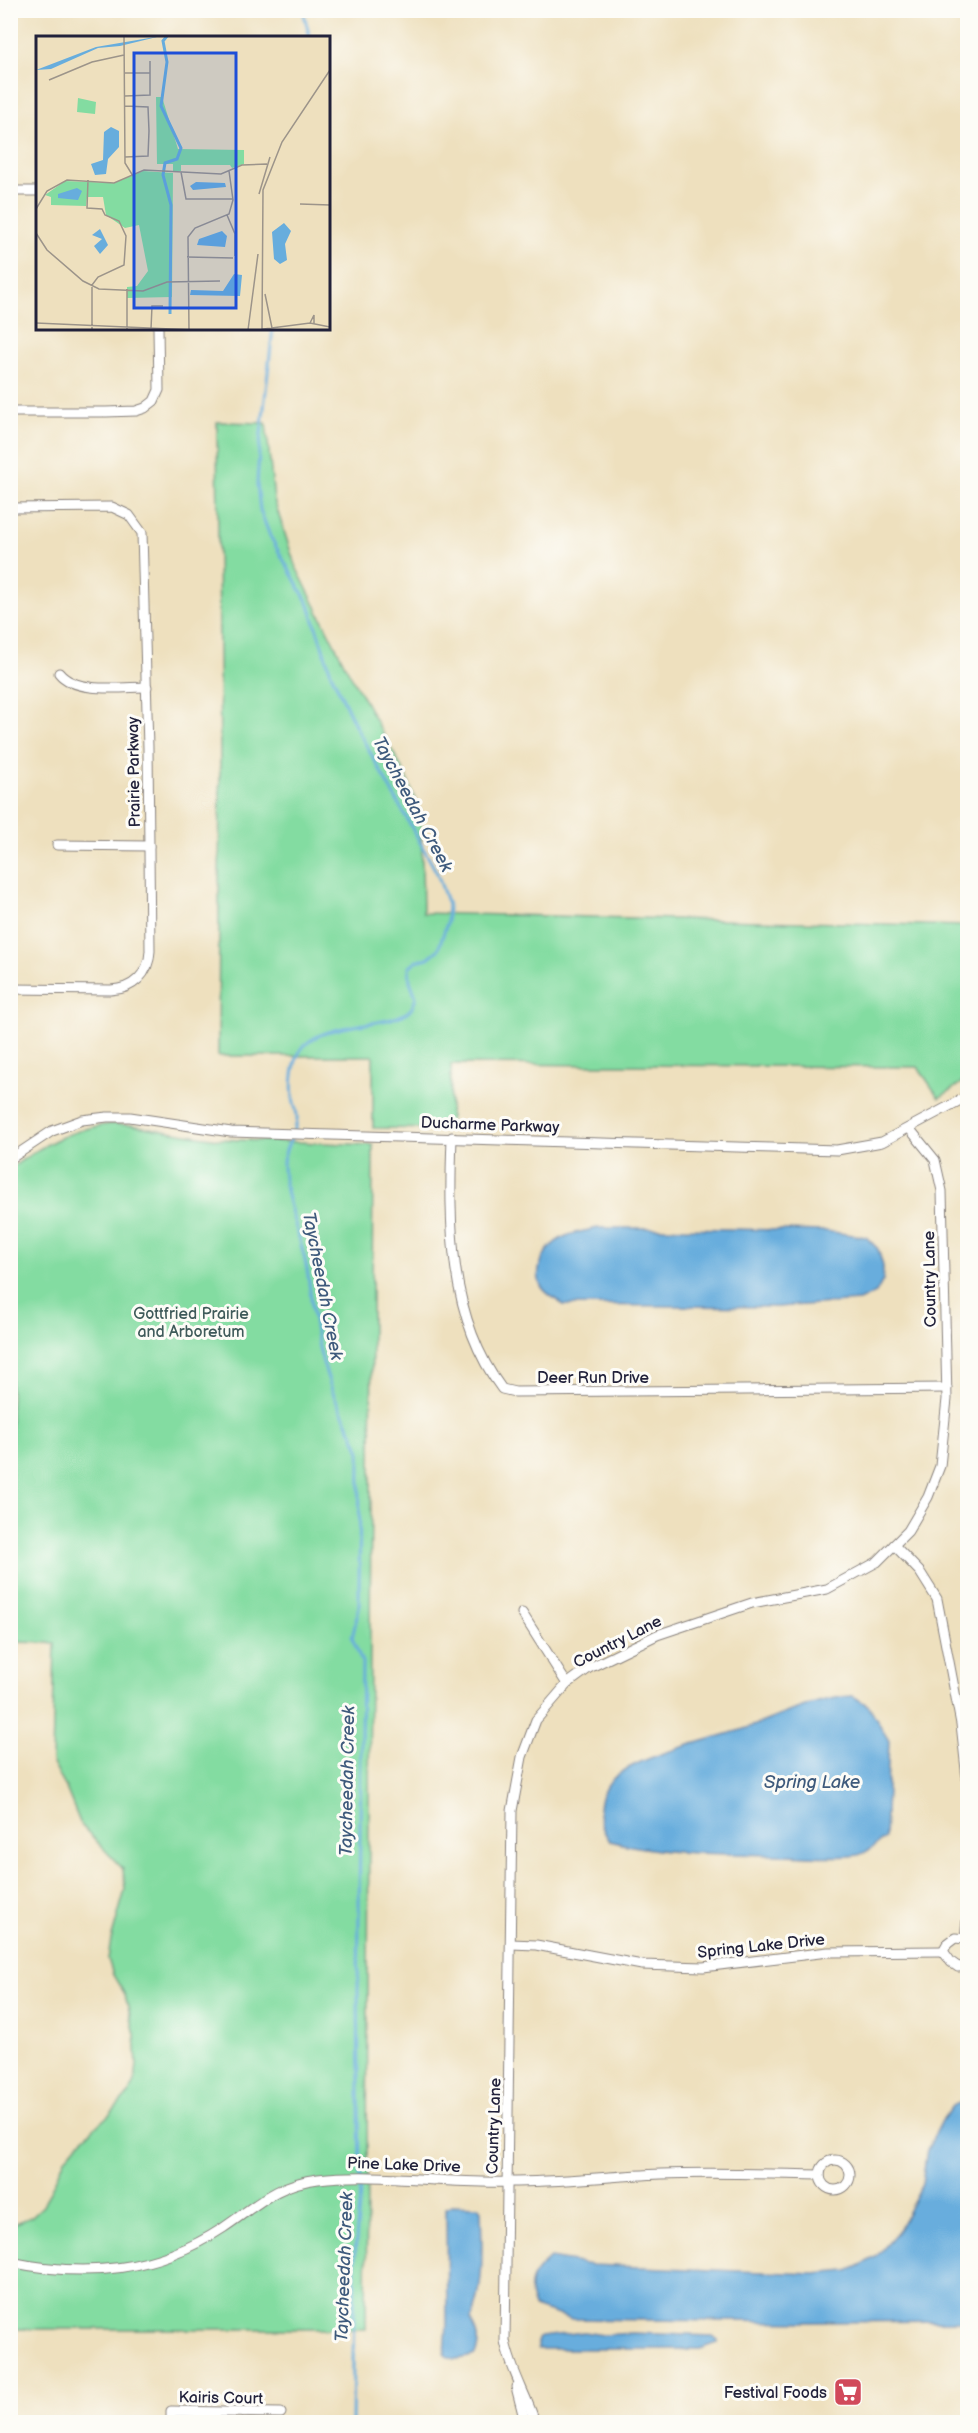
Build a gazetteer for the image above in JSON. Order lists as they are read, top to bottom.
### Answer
{
  "streets": {
    "street": [
      "Prairie Parkway",
      "Ducharme Parkway",
      "Country Lane",
      "Deer Run Drive",
      "Spring Lake Drive",
      "Pine Lake Drive",
      "Kairis Court"
    ]
  },
  "crossings": [
    ["Ducharme Parkway", "Country Lane"],
    ["Ducharme Parkway", "Deer Run Drive"],
    ["Country Lane", "Deer Run Drive"],
    ["Country Lane", "Spring Lake Drive"],
    ["Country Lane", "Pine Lake Drive"]
  ],
  "water": ["Taycheedah Creek", "Spring Lake"],
  "parks": ["Gottfried Prairie and Arboretum"],
  "places": {
    "supermarket": ["Festival Foods"]
  }
}
